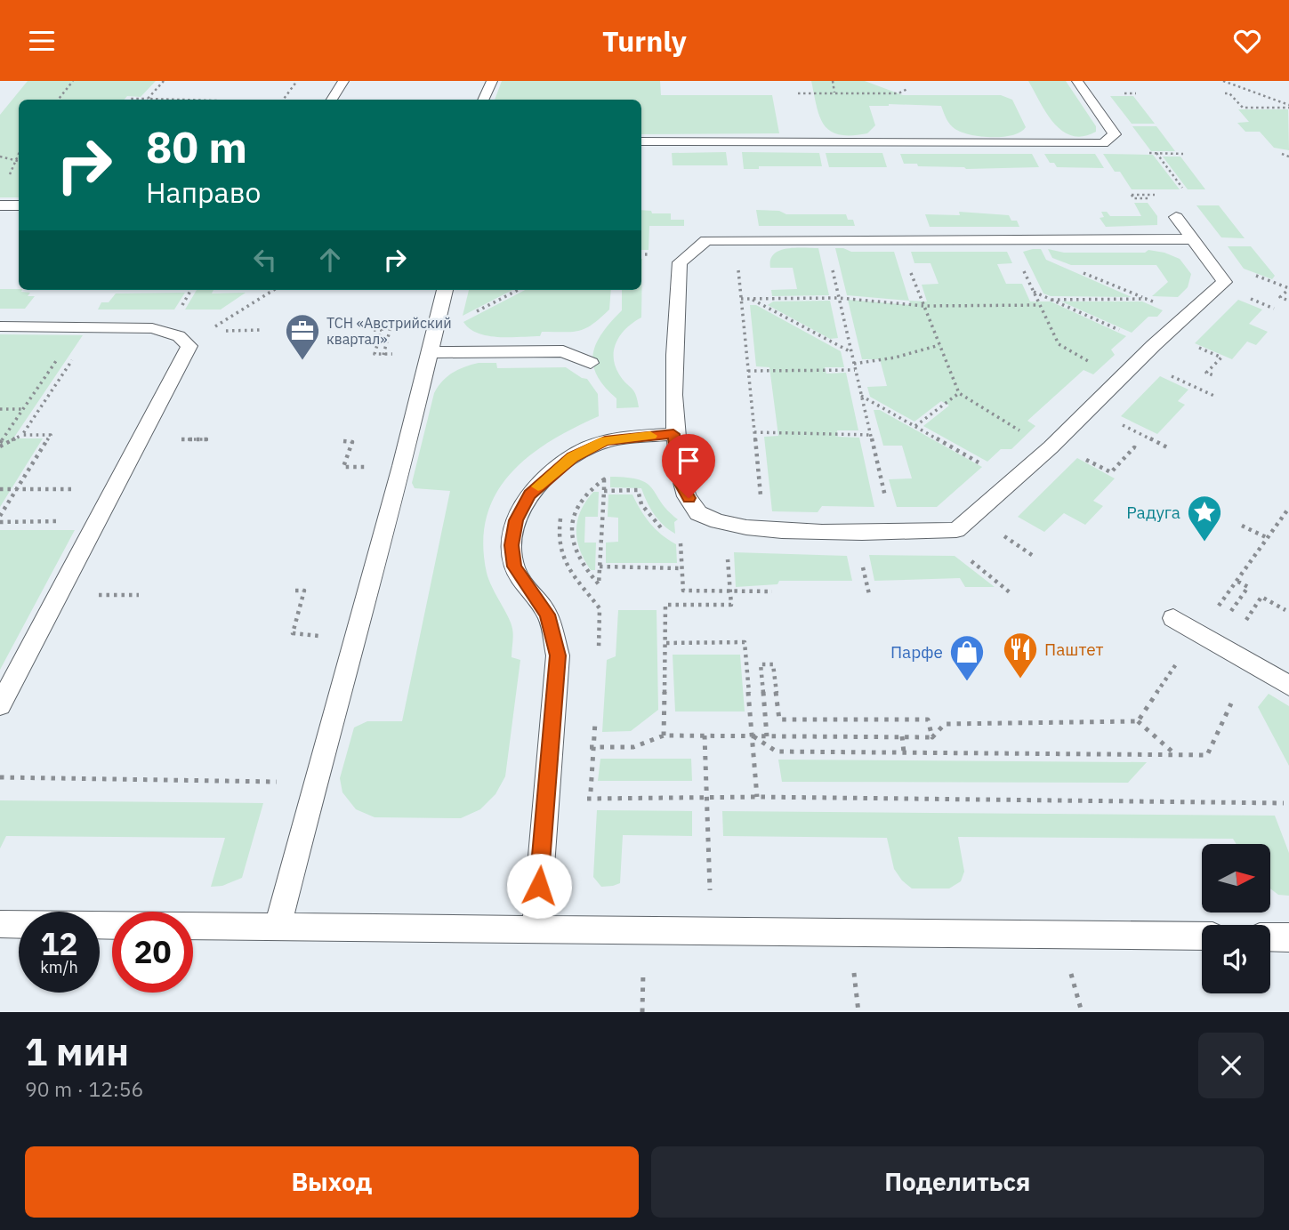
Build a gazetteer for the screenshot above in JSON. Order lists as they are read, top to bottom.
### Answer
{
  "places": {
    "office": ["ТСН «Австрийский квартал»"],
    "place": ["Радуга"],
    "restaurant": ["Паштет"],
    "shop": ["Парфе"]
  },
  "north": "right",
  "page": {
    "header": "Turnly",
    "turn": ["80 m", "Направо"],
    "speed": "12 km/h",
    "limit": "20",
    "heading": ["1 мин", "90 m · 12:56"],
    "buttons": ["Выход", "Поделиться"]
  }
}
